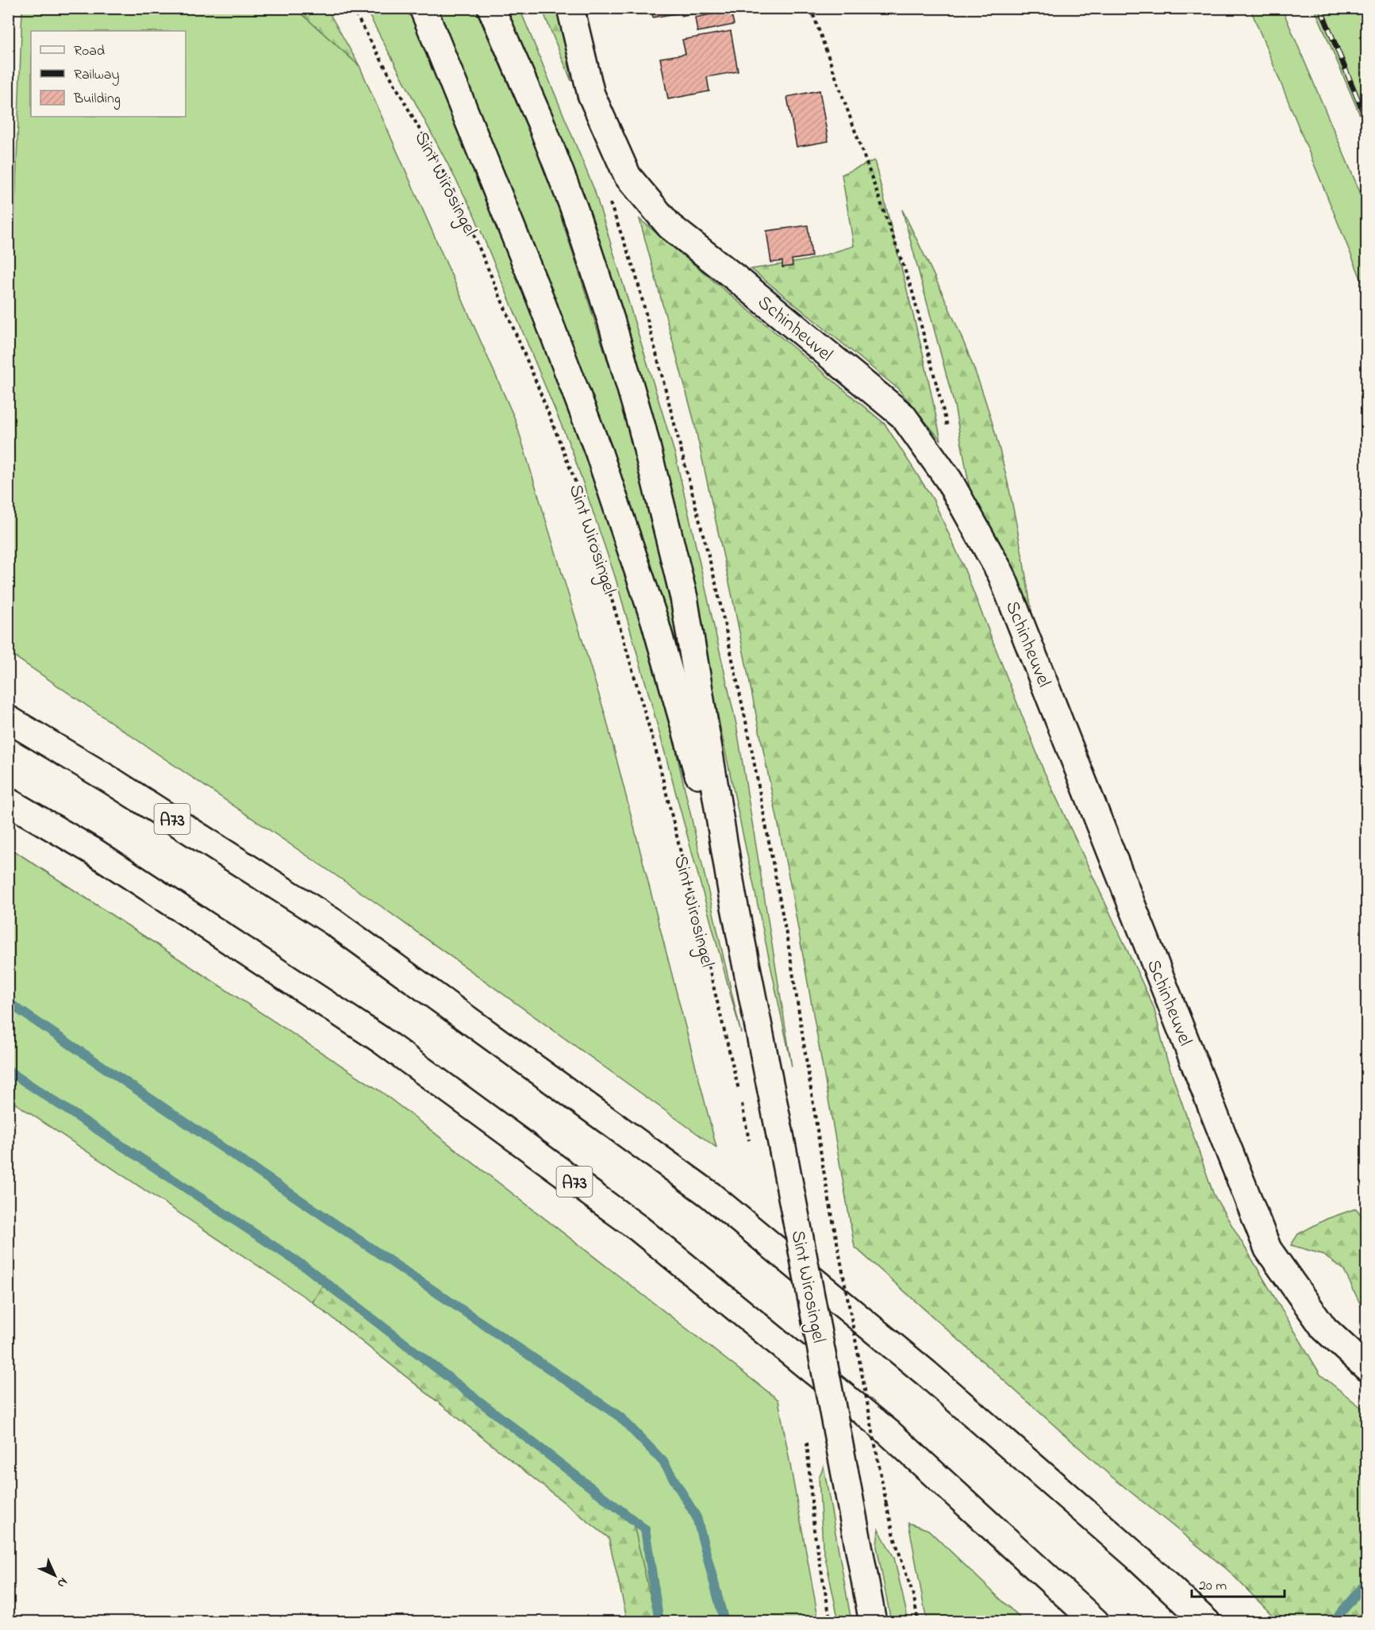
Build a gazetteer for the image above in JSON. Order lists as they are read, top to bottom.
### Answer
{
  "streets": {
    "main road": ["Sint Wirosingel", "Schinheuvel", "A73"]
  },
  "legend": ["Road", "Railway", "Building"],
  "scale_bar": "20 m",
  "north": "bottom right"
}
